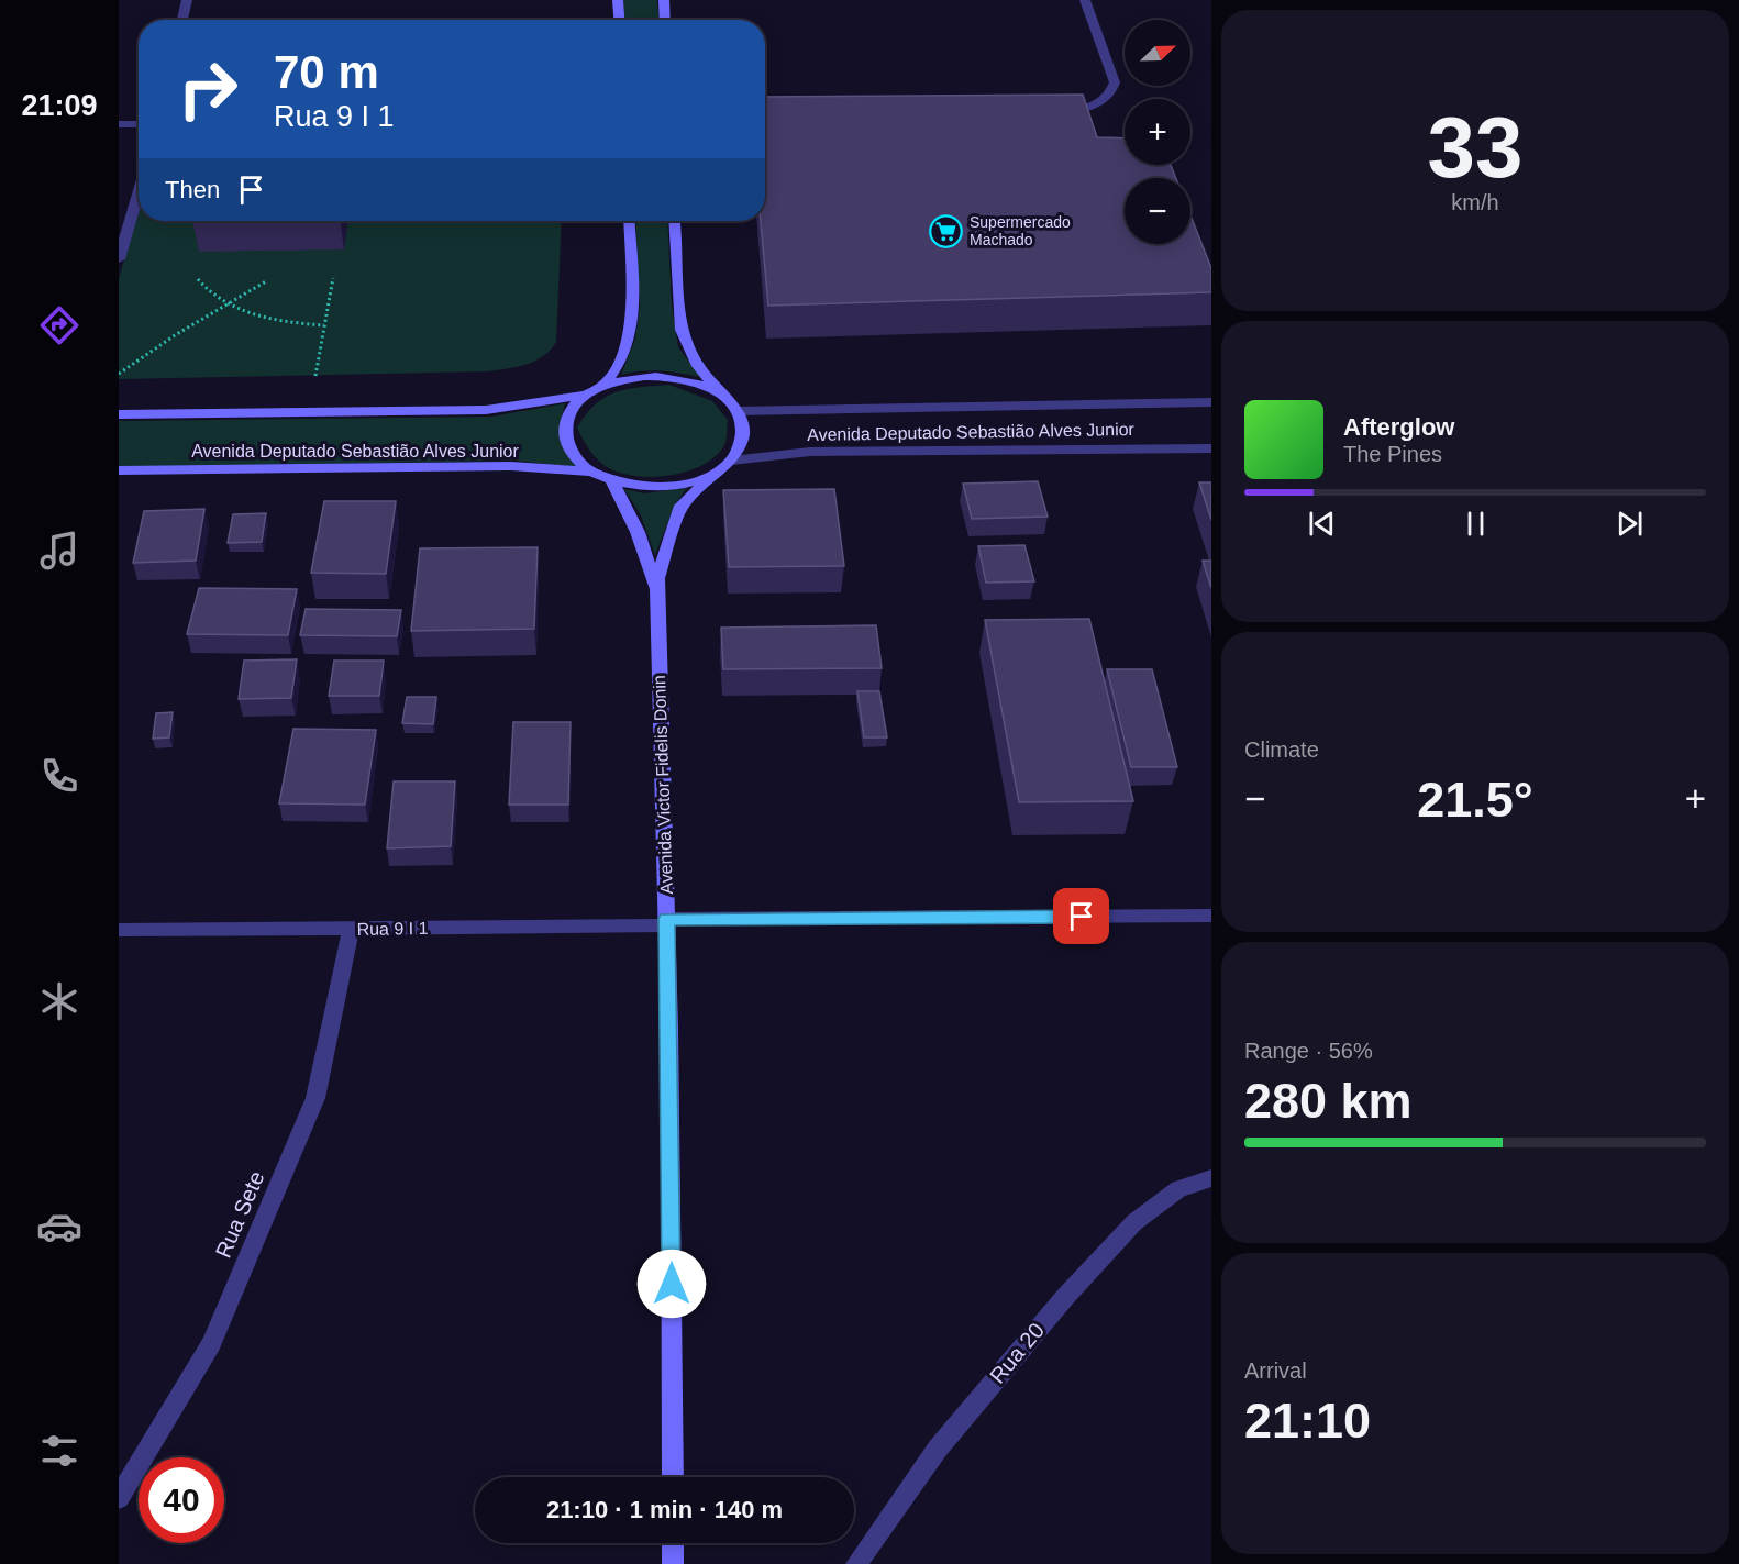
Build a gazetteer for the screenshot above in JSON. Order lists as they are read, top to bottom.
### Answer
{
  "streets": {
    "street": [
      "Avenida Deputado Sebastião Alves Junior",
      "Avenida Victor Fidelis Donin",
      "Rua 9 I 1",
      "Rua Sete",
      "Rua 20"
    ]
  },
  "crossings": [
    ["Avenida Deputado Sebastião Alves Junior", "Avenida Victor Fidelis Donin"],
    ["Avenida Victor Fidelis Donin", "Rua 9 I 1"],
    ["Rua 9 I 1", "Rua Sete"]
  ],
  "places": {
    "supermarket": ["Supermercado Machado"]
  },
  "north": "top right",
  "page": {
    "tabs": "21:09",
    "tile": [
      ["33", "km/h"],
      "Climate",
      ["Range · 56%", "280 km"],
      ["Arrival", "21:10"]
    ],
    "map_buttons": ["+", "−"],
    "turn": ["70 m", "Rua 9 I 1"],
    "then": "Then",
    "song": ["Afterglow", "The Pines"],
    "heat": ["−", "21.5°", "+"],
    "limit": "40",
    "trip": "21:10 · 1 min · 140 m"
  }
}
